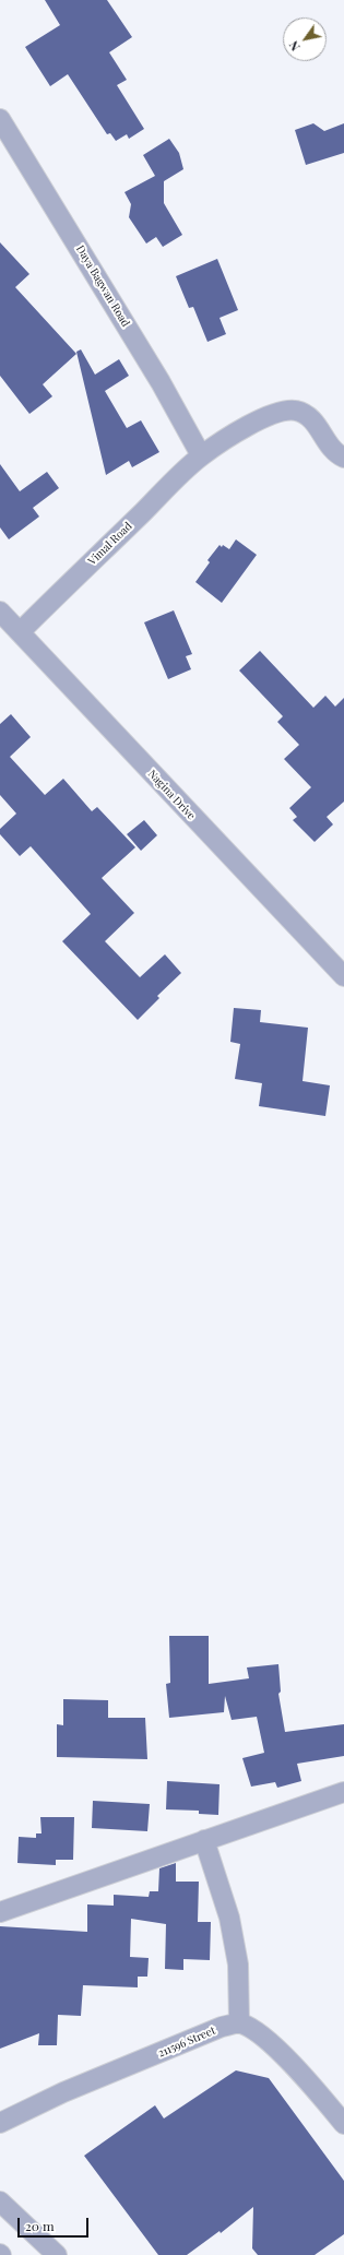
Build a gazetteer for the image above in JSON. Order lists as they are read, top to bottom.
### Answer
{
  "streets": {
    "street": [
      "Daya Bagwan Road",
      "Vimal Road",
      "Nagina Drive",
      "211596 Street"
    ]
  },
  "crossings": [
    ["Daya Bagwan Road", "Vimal Road"],
    ["Vimal Road", "Nagina Drive"]
  ],
  "scale_bar": "20 m",
  "north": "bottom left"
}
